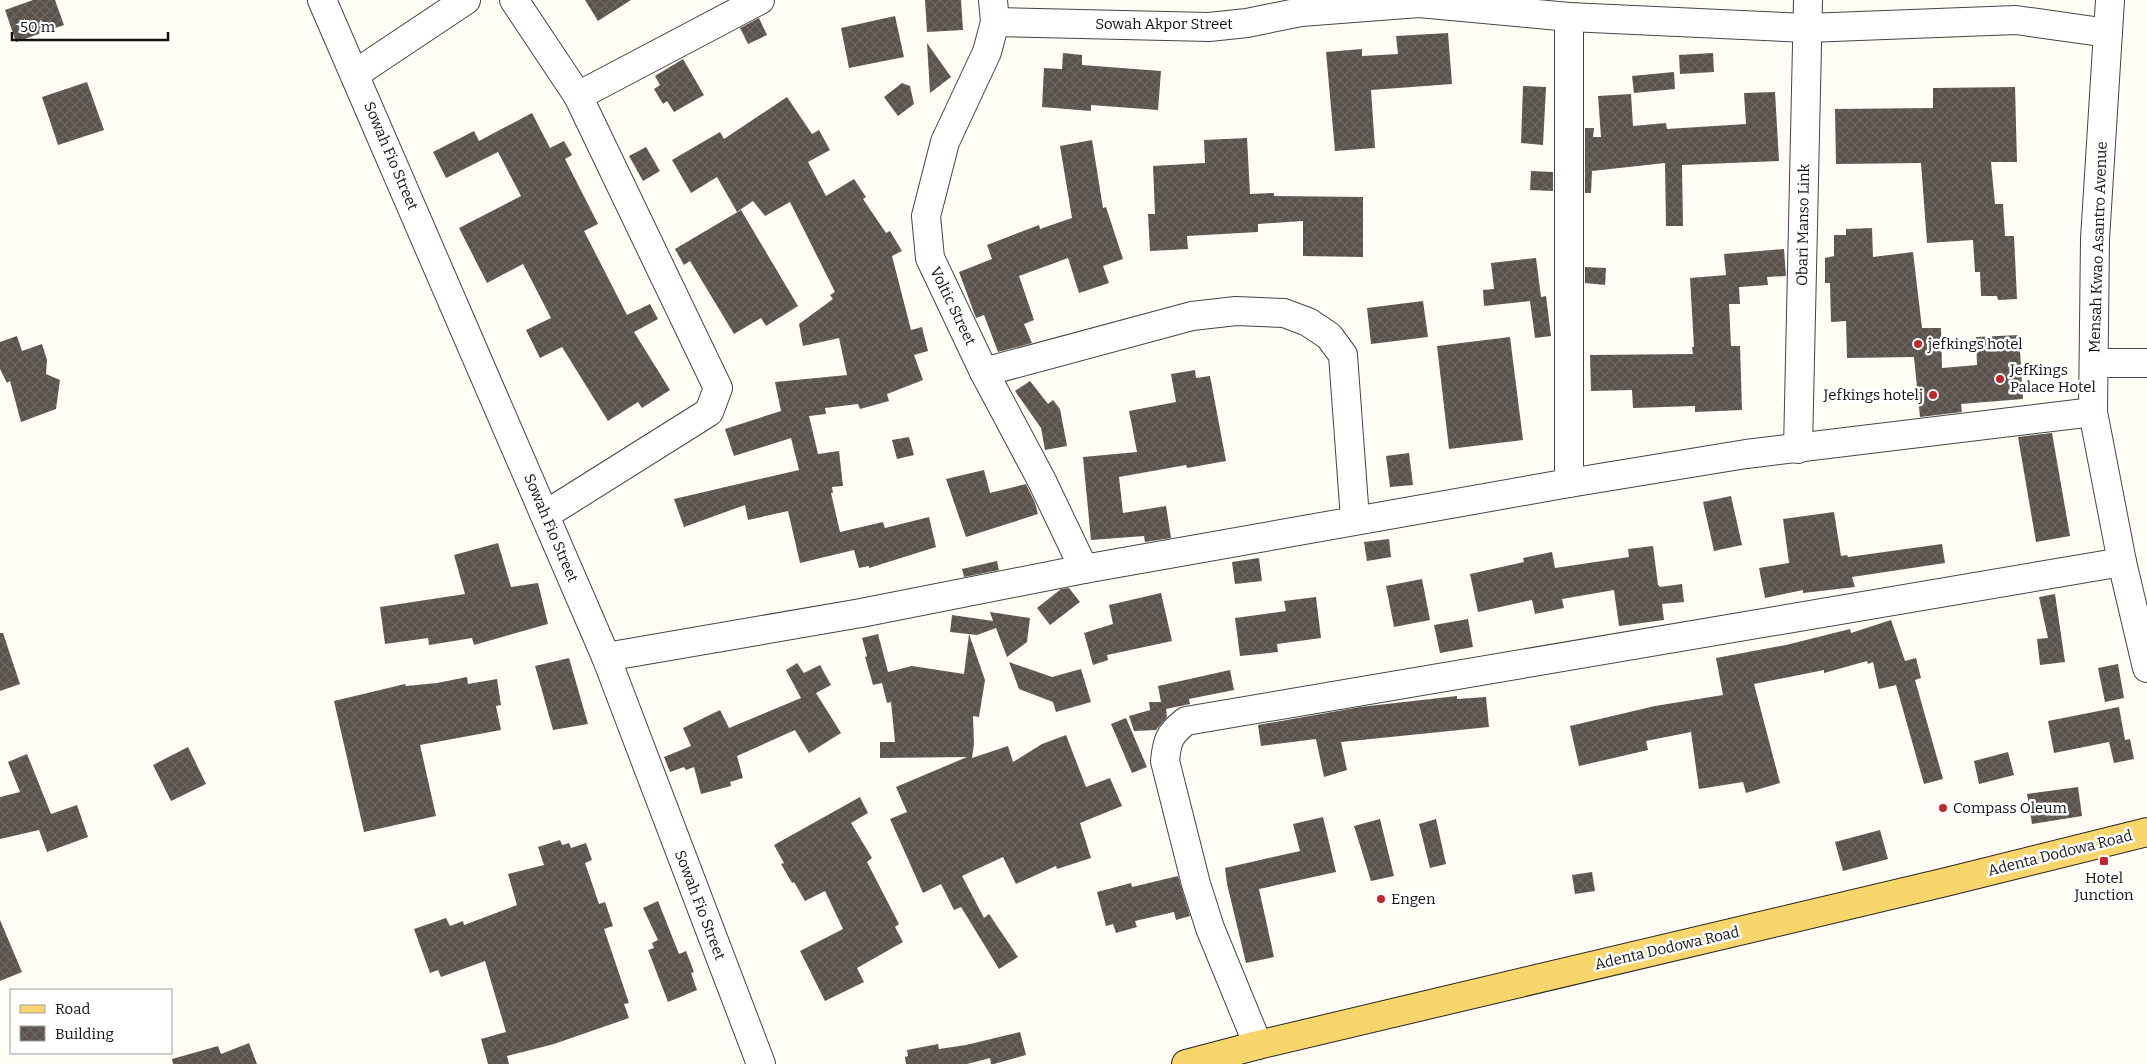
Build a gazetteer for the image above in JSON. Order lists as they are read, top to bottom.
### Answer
{
  "streets": {
    "main road": ["Adenta Dodowa Road"],
    "street": [
      "Sowah Akpor Street",
      "Sowah Fio Street",
      "Obari Manso Link",
      "Mensah Kwao Asantro Avenue",
      "Voltic Street"
    ]
  },
  "crossings": [
    ["Sowah Akpor Street", "Obari Manso Link"],
    ["Sowah Akpor Street", "Mensah Kwao Asantro Avenue"],
    ["Sowah Akpor Street", "Voltic Street"]
  ],
  "places": {
    "other": [
      "jefkings hotel",
      "JefKings Palace Hotel",
      "Jefkings hotelj",
      "Compass Oleum",
      "Engen"
    ],
    "transit": ["Hotel Junction"]
  },
  "legend": ["Road", "Building"],
  "scale_bar": "50 m"
}
